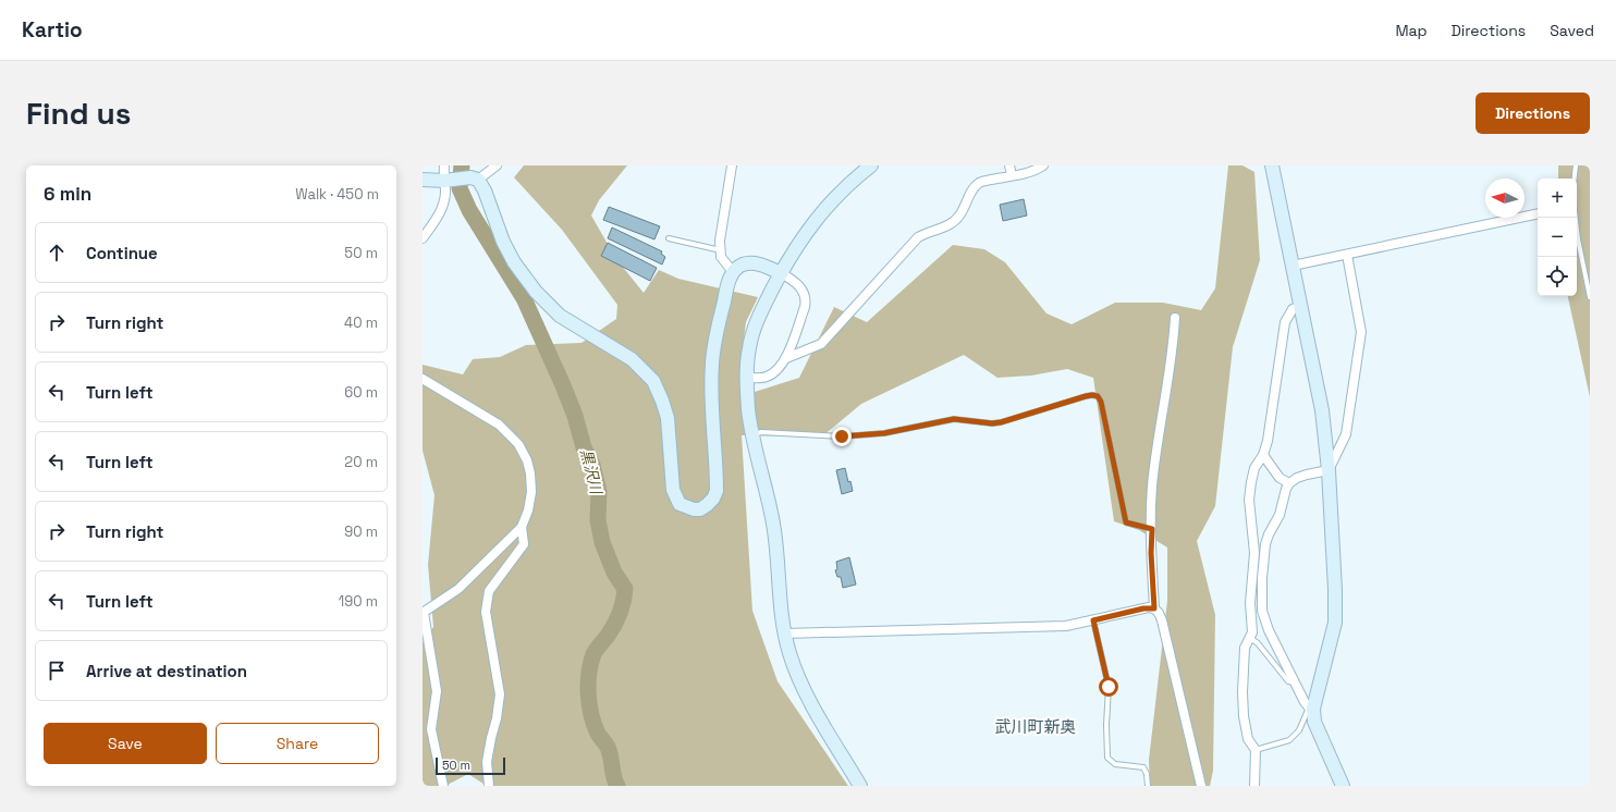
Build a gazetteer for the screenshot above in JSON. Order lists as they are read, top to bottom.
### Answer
{
  "districts": ["武川町新奥"],
  "water": ["黒沢川"],
  "scale_bar": "50 m",
  "north": "left",
  "page": {
    "header": "Kartio",
    "nav": ["Map", "Directions", "Saved"],
    "buttons": [
      "Directions",
      ["Save", "Share"]
    ],
    "title": "Find us",
    "heading": ["6 min", "Walk · 450 m"],
    "map_buttons": ["+", "−"],
    "list": [
      ["Continue", "50 m"],
      ["Turn right", "40 m"],
      ["Turn left", "60 m"],
      ["Turn left", "20 m"],
      ["Turn right", "90 m"],
      ["Turn left", "190 m"],
      "Arrive at destination"
    ],
    "scale": "50 m"
  }
}
